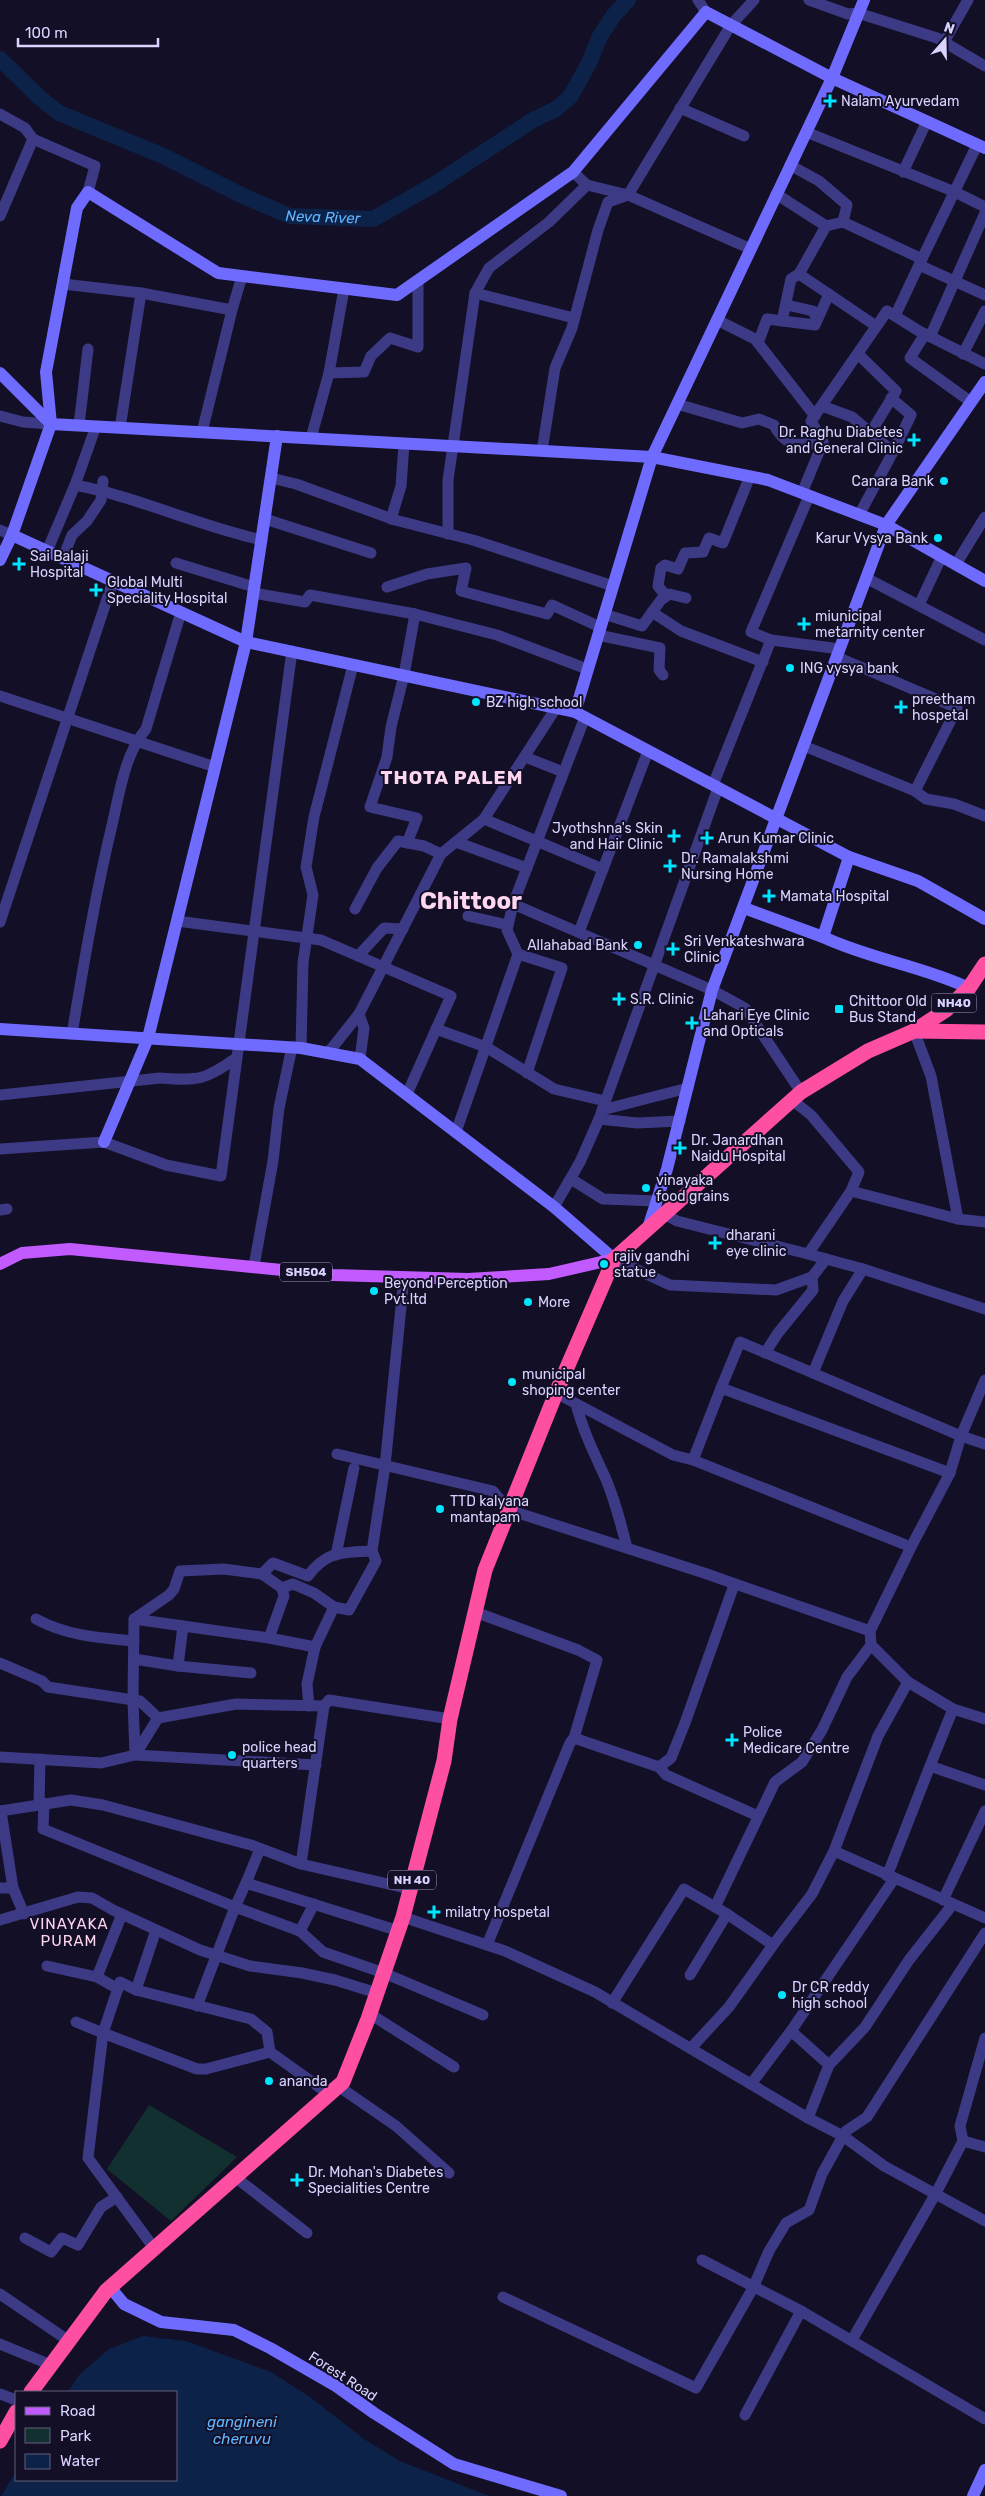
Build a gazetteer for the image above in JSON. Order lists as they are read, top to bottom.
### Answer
{
  "streets": {
    "highway": ["NH40", "NH 40"],
    "main road": ["SH504"],
    "street": ["Forest Road"]
  },
  "crossings": [
    ["NH40", "SH504"],
    ["NH40", "NH 40"],
    ["SH504", "NH 40"],
    ["NH 40", "Forest Road"]
  ],
  "districts": ["THOTA PALEM", "Chittoor", "VINAYAKA PURAM"],
  "water": ["Neva River", "gangineni cheruvu"],
  "places": {
    "health": [
      "Nalam Ayurvedam",
      "Dr. Raghu Diabetes and General Clinic",
      "Sai Balaji Hospital",
      "Global Multi Speciality Hospital",
      "miunicipal metarnity center",
      "preetham hospetal",
      "Jyothshna's Skin and Hair Clinic",
      "Arun Kumar Clinic",
      "Dr. Ramalakshmi Nursing Home",
      "Mamata Hospital",
      "Sri Venkateshwara Clinic",
      "S.R. Clinic",
      "Lahari Eye Clinic and Opticals",
      "Dr. Janardhan Naidu Hospital",
      "dharani eye clinic",
      "Police Medicare Centre",
      "milatry hospetal",
      "Dr. Mohan's Diabetes Specialities Centre"
    ],
    "other": [
      "Canara Bank",
      "Karur Vysya Bank",
      "ING vysya bank",
      "BZ high school",
      "Allahabad Bank",
      "vinayaka food grains",
      "rajiv gandhi statue",
      "Beyond Perception Pvt.ltd",
      "More",
      "municipal shoping center",
      "TTD kalyana mantapam",
      "police head quarters",
      "Dr CR reddy high school",
      "ananda"
    ],
    "transit": ["Chittoor Old Bus Stand"]
  },
  "legend": ["Road", "Park", "Water"],
  "scale_bar": "100 m",
  "north": "top"
}
